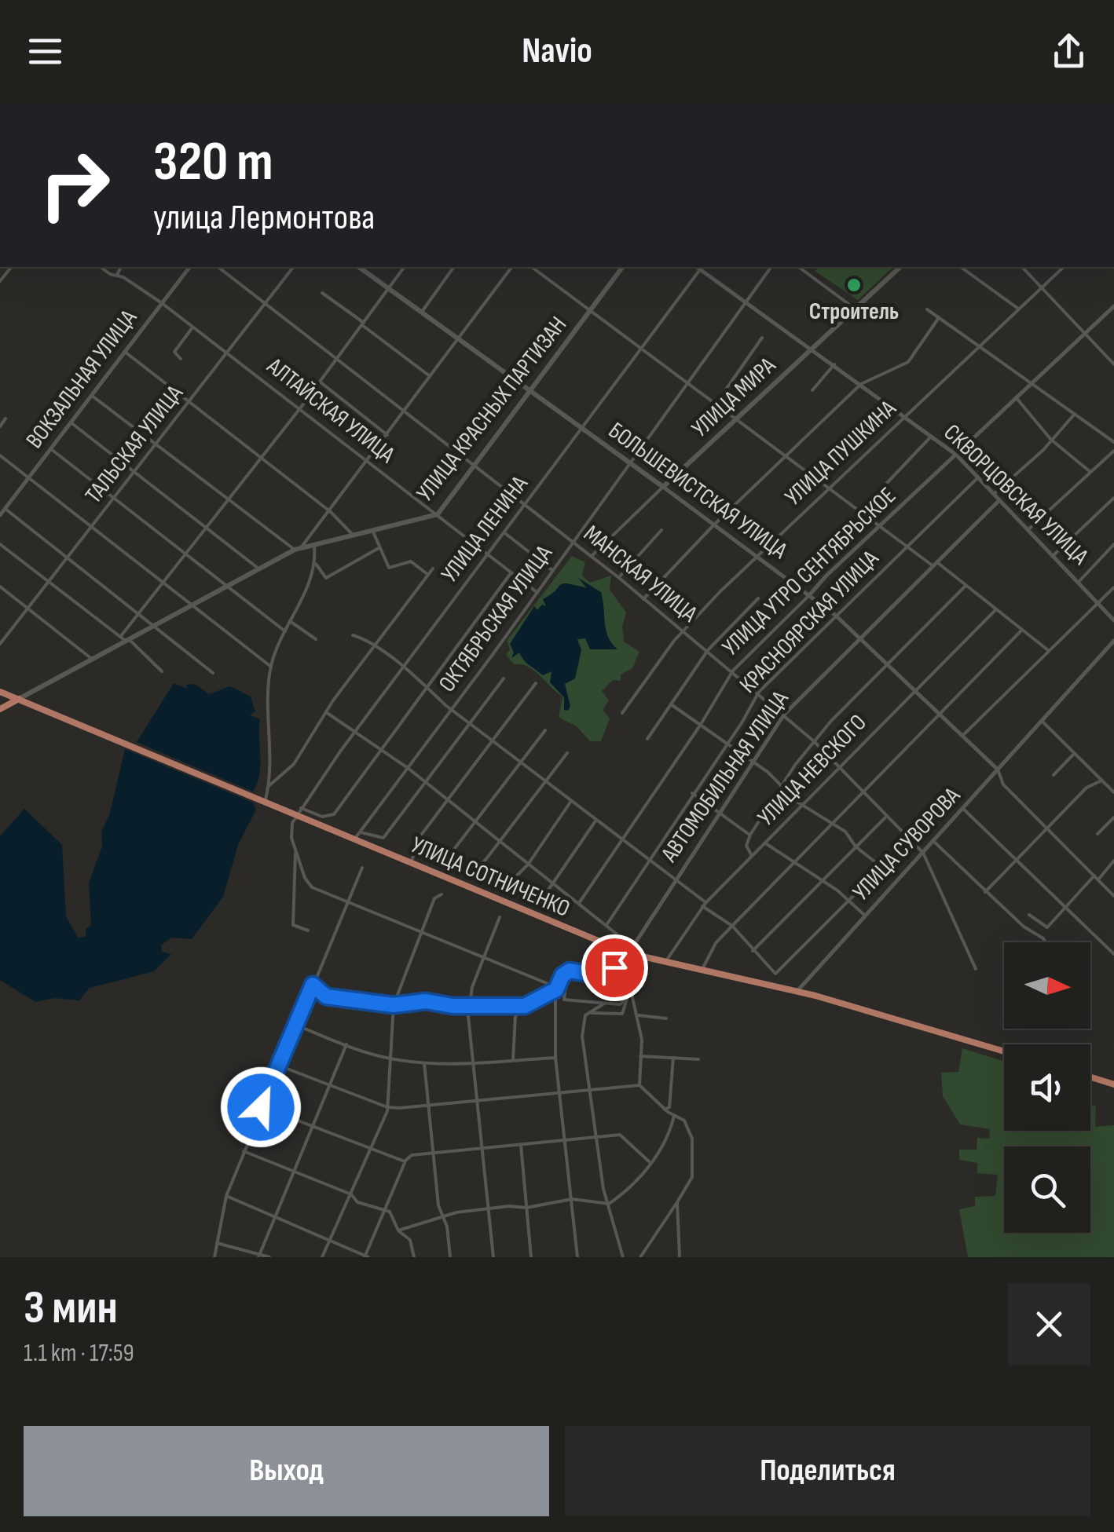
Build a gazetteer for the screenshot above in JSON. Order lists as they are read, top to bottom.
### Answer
{
  "streets": {
    "main road": [
      "УЛИЦА МИРА",
      "УЛИЦА КРАСНЫХ ПАРТИЗАН",
      "БОЛЬШЕВИСТСКАЯ УЛИЦА",
      "УЛИЦА СОТНИЧЕНКО"
    ],
    "street": [
      "ВОКЗАЛЬНАЯ УЛИЦА",
      "АЛТАЙСКАЯ УЛИЦА",
      "ТАЛЬСКАЯ УЛИЦА",
      "УЛИЦА ПУШКИНА",
      "СКВОРЦОВСКАЯ УЛИЦА",
      "УЛИЦА ЛЕНИНА",
      "УЛИЦА УТРО СЕНТЯБРЬСКОЕ",
      "МАНСКАЯ УЛИЦА",
      "ОКТЯБРЬСКАЯ УЛИЦА",
      "КРАСНОЯРСКАЯ УЛИЦА",
      "УЛИЦА НЕВСКОГО",
      "АВТОМОБИЛЬНАЯ УЛИЦА",
      "УЛИЦА СУВОРОВА"
    ]
  },
  "crossings": [
    ["ВОКЗАЛЬНАЯ УЛИЦА", "АЛТАЙСКАЯ УЛИЦА"],
    ["УЛИЦА МИРА", "БОЛЬШЕВИСТСКАЯ УЛИЦА"],
    ["УЛИЦА МИРА", "СКВОРЦОВСКАЯ УЛИЦА"],
    ["УЛИЦА МИРА", "МАНСКАЯ УЛИЦА"],
    ["УЛИЦА КРАСНЫХ ПАРТИЗАН", "АЛТАЙСКАЯ УЛИЦА"],
    ["УЛИЦА КРАСНЫХ ПАРТИЗАН", "БОЛЬШЕВИСТСКАЯ УЛИЦА"],
    ["УЛИЦА КРАСНЫХ ПАРТИЗАН", "МАНСКАЯ УЛИЦА"],
    ["УЛИЦА КРАСНЫХ ПАРТИЗАН", "УЛИЦА СОТНИЧЕНКО"],
    ["АЛТАЙСКАЯ УЛИЦА", "ТАЛЬСКАЯ УЛИЦА"],
    ["АЛТАЙСКАЯ УЛИЦА", "УЛИЦА ЛЕНИНА"],
    ["АЛТАЙСКАЯ УЛИЦА", "ОКТЯБРЬСКАЯ УЛИЦА"],
    ["ТАЛЬСКАЯ УЛИЦА", "МАНСКАЯ УЛИЦА"],
    ["УЛИЦА ПУШКИНА", "БОЛЬШЕВИСТСКАЯ УЛИЦА"],
    ["УЛИЦА ПУШКИНА", "СКВОРЦОВСКАЯ УЛИЦА"],
    ["УЛИЦА ПУШКИНА", "МАНСКАЯ УЛИЦА"],
    ["БОЛЬШЕВИСТСКАЯ УЛИЦА", "УЛИЦА ЛЕНИНА"],
    ["БОЛЬШЕВИСТСКАЯ УЛИЦА", "УЛИЦА УТРО СЕНТЯБРЬСКОЕ"],
    ["БОЛЬШЕВИСТСКАЯ УЛИЦА", "ОКТЯБРЬСКАЯ УЛИЦА"],
    ["БОЛЬШЕВИСТСКАЯ УЛИЦА", "КРАСНОЯРСКАЯ УЛИЦА"],
    ["БОЛЬШЕВИСТСКАЯ УЛИЦА", "УЛИЦА НЕВСКОГО"],
    ["БОЛЬШЕВИСТСКАЯ УЛИЦА", "АВТОМОБИЛЬНАЯ УЛИЦА"],
    ["БОЛЬШЕВИСТСКАЯ УЛИЦА", "УЛИЦА СУВОРОВА"],
    ["СКВОРЦОВСКАЯ УЛИЦА", "УЛИЦА ЛЕНИНА"],
    ["СКВОРЦОВСКАЯ УЛИЦА", "УЛИЦА УТРО СЕНТЯБРЬСКОЕ"],
    ["СКВОРЦОВСКАЯ УЛИЦА", "ОКТЯБРЬСКАЯ УЛИЦА"],
    ["СКВОРЦОВСКАЯ УЛИЦА", "КРАСНОЯРСКАЯ УЛИЦА"],
    ["СКВОРЦОВСКАЯ УЛИЦА", "АВТОМОБИЛЬНАЯ УЛИЦА"],
    ["УЛИЦА ЛЕНИНА", "МАНСКАЯ УЛИЦА"],
    ["УЛИЦА ЛЕНИНА", "УЛИЦА СОТНИЧЕНКО"],
    ["УЛИЦА УТРО СЕНТЯБРЬСКОЕ", "МАНСКАЯ УЛИЦА"],
    ["МАНСКАЯ УЛИЦА", "ОКТЯБРЬСКАЯ УЛИЦА"],
    ["МАНСКАЯ УЛИЦА", "КРАСНОЯРСКАЯ УЛИЦА"],
    ["МАНСКАЯ УЛИЦА", "УЛИЦА НЕВСКОГО"],
    ["МАНСКАЯ УЛИЦА", "АВТОМОБИЛЬНАЯ УЛИЦА"],
    ["МАНСКАЯ УЛИЦА", "УЛИЦА СУВОРОВА"],
    ["ОКТЯБРЬСКАЯ УЛИЦА", "УЛИЦА СОТНИЧЕНКО"],
    ["УЛИЦА НЕВСКОГО", "УЛИЦА СОТНИЧЕНКО"],
    ["АВТОМОБИЛЬНАЯ УЛИЦА", "УЛИЦА СОТНИЧЕНКО"],
    ["УЛИЦА СУВОРОВА", "УЛИЦА СОТНИЧЕНКО"]
  ],
  "places": ["Строитель"],
  "north": "right",
  "page": {
    "header": "Navio",
    "turn": ["320 m", "улица Лермонтова"],
    "heading": ["3 мин", "1.1 km · 17:59"],
    "buttons": ["Выход", "Поделиться"]
  }
}
